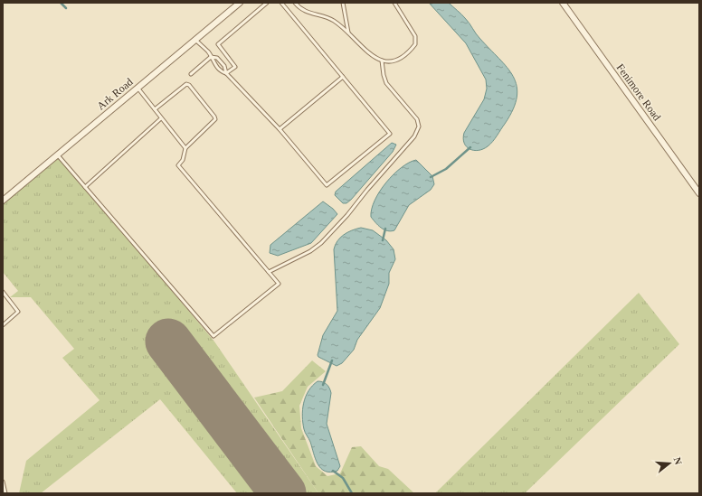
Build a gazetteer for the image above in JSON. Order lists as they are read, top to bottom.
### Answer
{
  "streets": {
    "street": ["Fenimore Road", "Ark Road"]
  },
  "north": "right"
}
